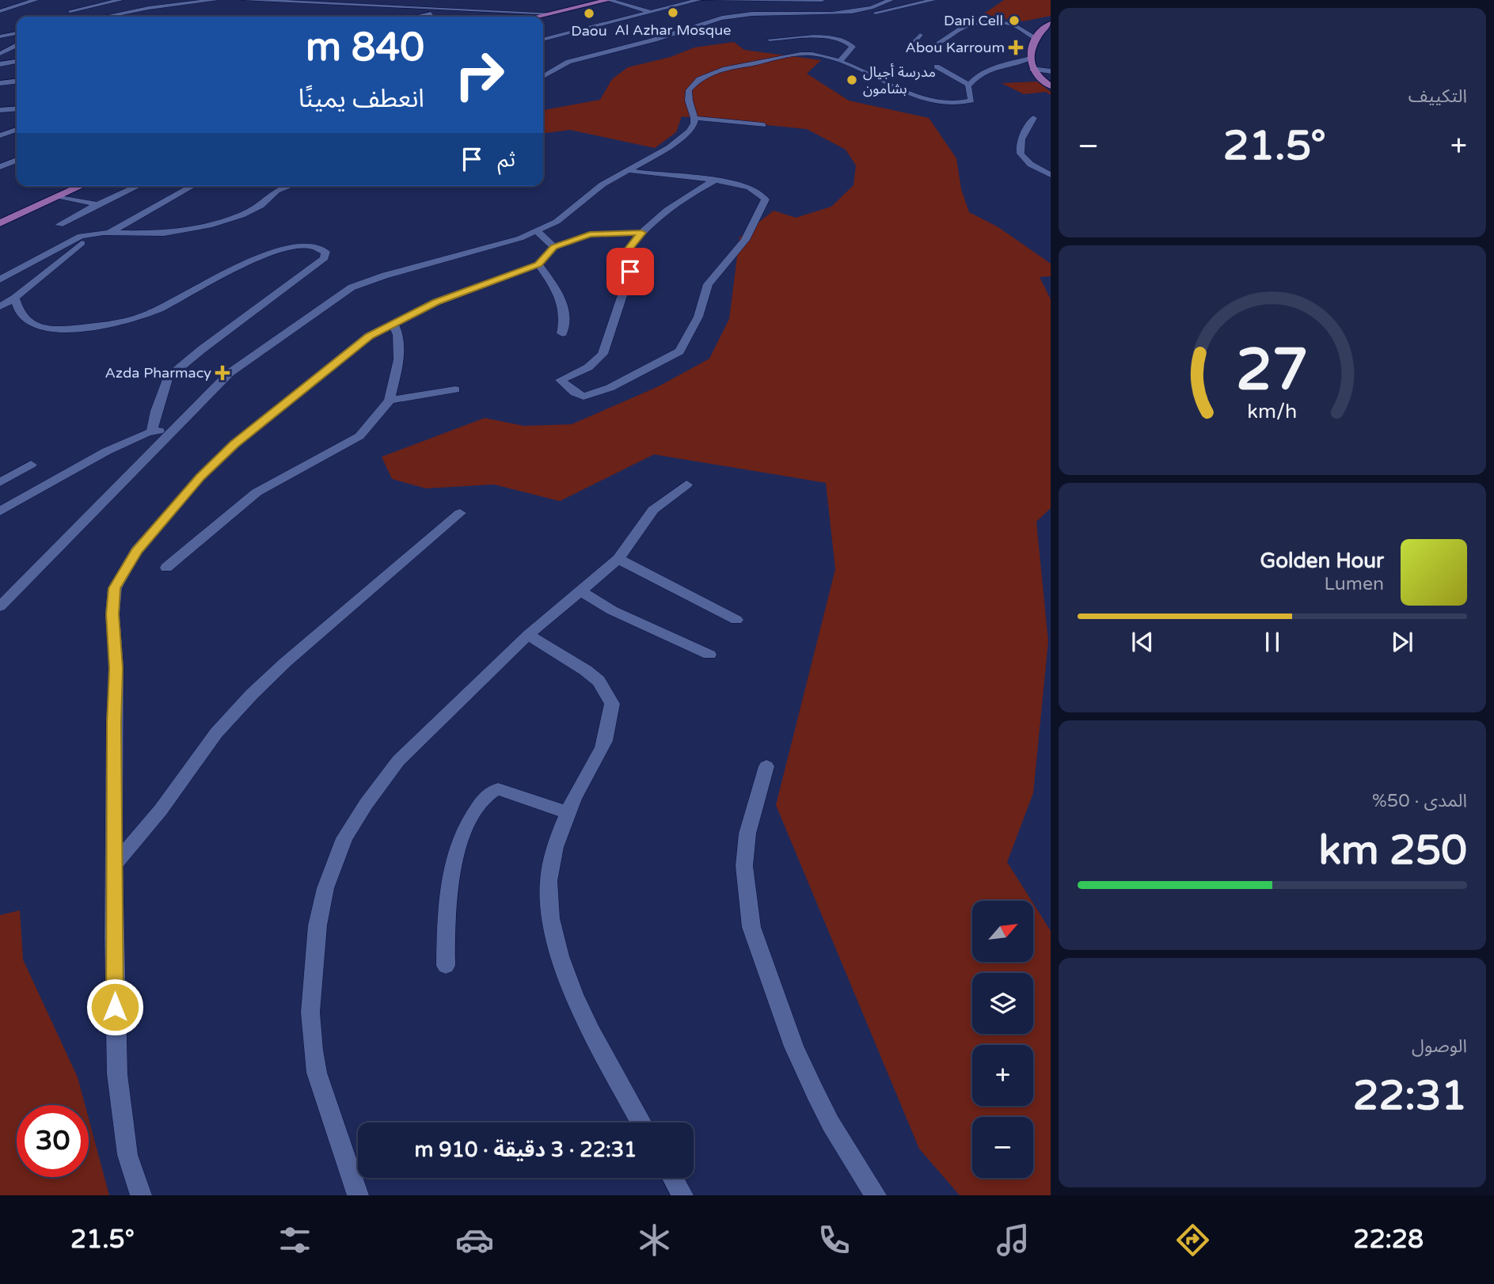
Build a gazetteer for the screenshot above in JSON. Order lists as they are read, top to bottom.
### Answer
{
  "places": {
    "other": [
      "Al Azhar Mosque",
      "Daou",
      "Dani Cell",
      "مدرسة أجيال بشامون"
    ],
    "health": ["Abou Karroum", "Azda Pharmacy"]
  },
  "north": "top right",
  "page": {
    "tile": [
      "التكييف",
      ["المدى · 50%", "250 km"],
      ["الوصول", "22:31"]
    ],
    "turn": ["840 m", "انعطف يمينًا"],
    "heat": ["−", "21.5°", "+"],
    "then": "ثم",
    "song": ["Golden Hour", "Lumen"],
    "map_buttons": ["+", "−"],
    "limit": "30",
    "trip": "22:31 · 3 دقيقة · 910 m",
    "tabs": ["22:28", "21.5°"],
    "gauge": ["27", "km/h"]
  }
}
